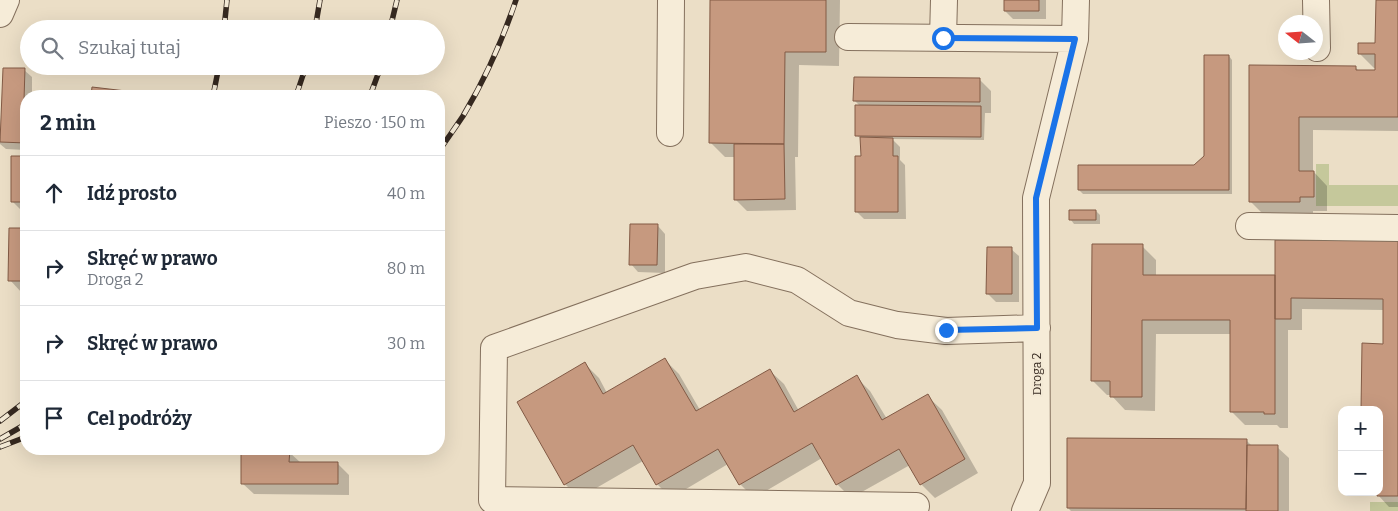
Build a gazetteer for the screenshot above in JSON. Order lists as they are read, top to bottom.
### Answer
{
  "streets": {
    "lane": ["Droga 2"]
  },
  "north": "left",
  "page": {
    "search": "Szukaj tutaj",
    "heading": ["2 min", "Pieszo · 150 m"],
    "list": [
      ["Idź prosto", "40 m"],
      ["Skręć w prawo", "Droga 2", "80 m"],
      ["Skręć w prawo", "30 m"],
      "Cel podróży"
    ],
    "map_buttons": ["+", "−"]
  }
}
